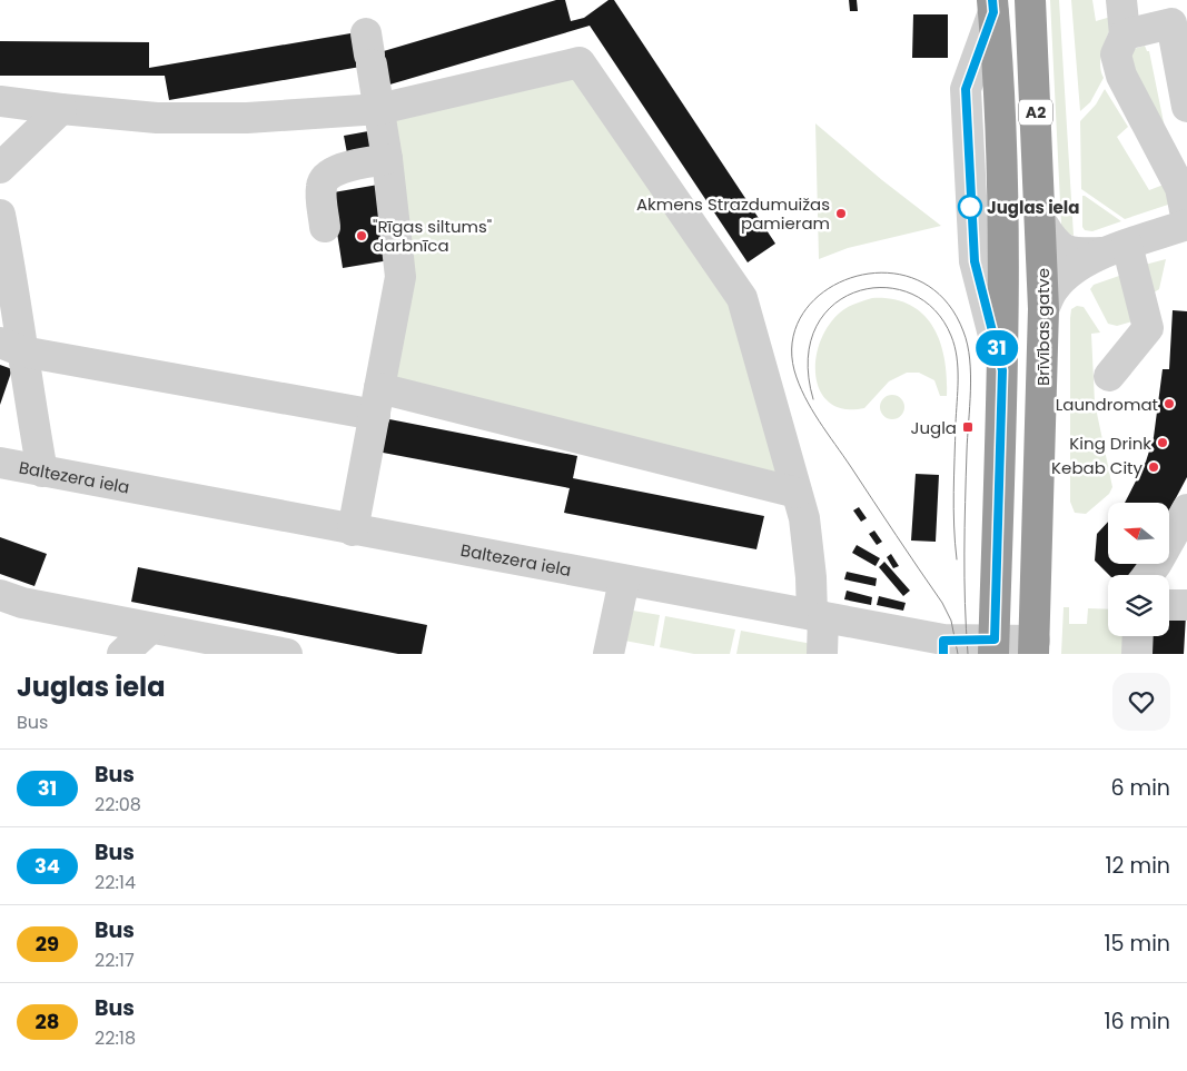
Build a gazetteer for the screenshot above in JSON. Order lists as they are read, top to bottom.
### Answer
{
  "streets": {
    "highway": ["A2", "Brīvības gatve"],
    "street": ["Baltezera iela"]
  },
  "crossings": [
    ["A2", "Baltezera iela"],
    ["Brīvības gatve", "Baltezera iela"]
  ],
  "places": {
    "other": [
      "Juglas iela",
      "Akmens Strazdumuižas pamieram",
      "\"Rīgas siltums\" darbnīca",
      "Laundromat",
      "King Drink",
      "Kebab City"
    ],
    "transit": ["Jugla"]
  },
  "lines": ["bus line 31"],
  "north": "left",
  "page": {
    "on_map": "31",
    "heading": ["Juglas iela", "Bus"],
    "list": [
      {
        "mark": "31",
        "name": "Bus",
        "note": "22:08",
        "value": "6 min"
      },
      {
        "mark": "34",
        "name": "Bus",
        "note": "22:14",
        "value": "12 min"
      },
      {
        "mark": "29",
        "name": "Bus",
        "note": "22:17",
        "value": "15 min"
      },
      {
        "mark": "28",
        "name": "Bus",
        "note": "22:18",
        "value": "16 min"
      }
    ]
  }
}
